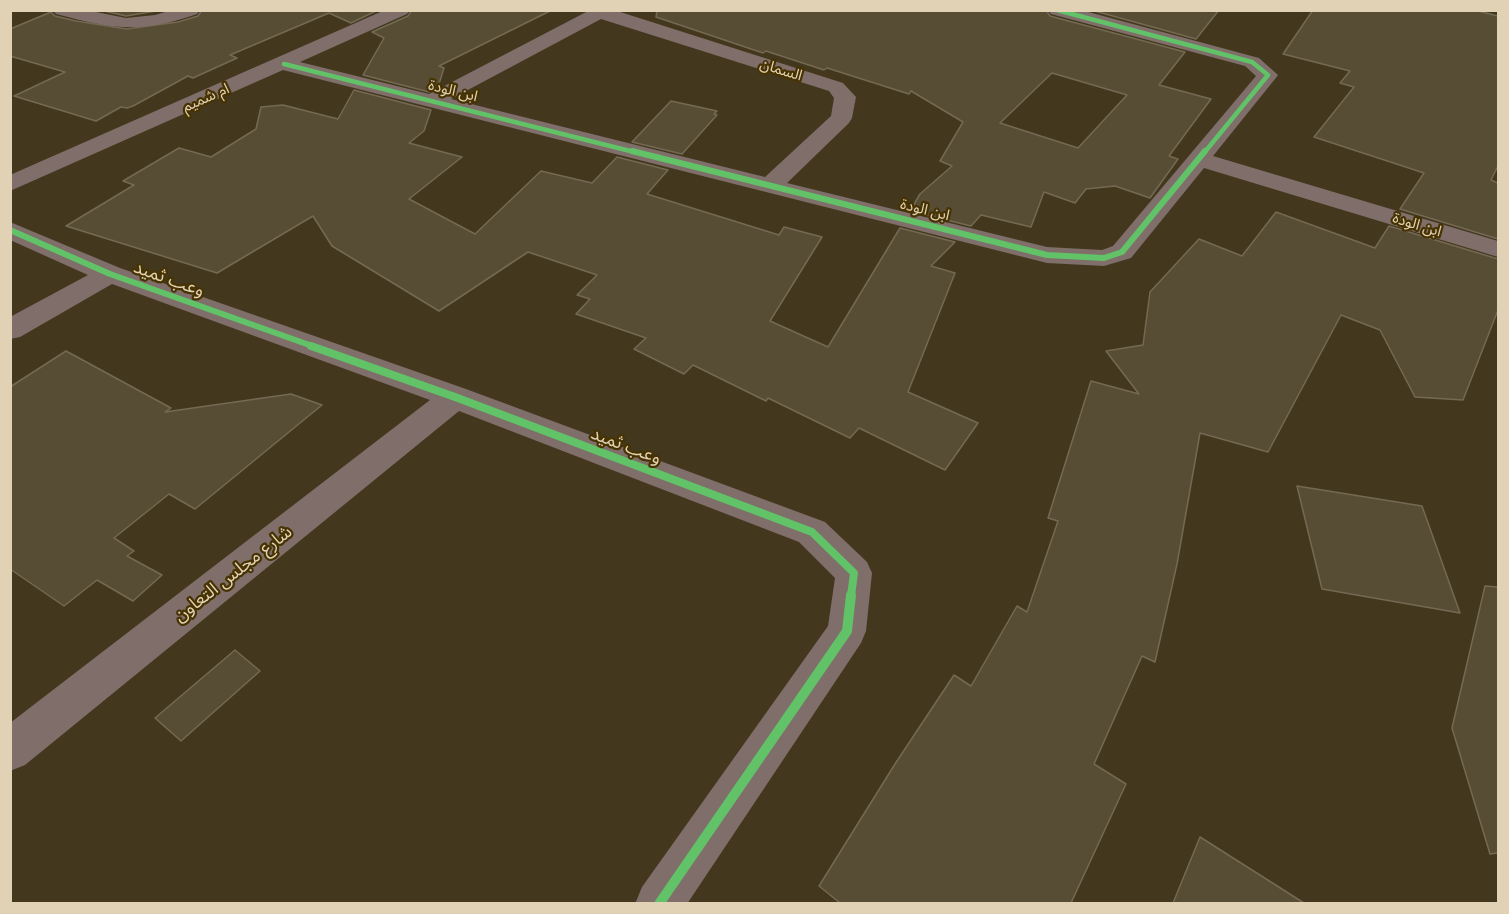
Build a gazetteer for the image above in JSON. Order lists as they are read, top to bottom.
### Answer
{
  "streets": {
    "street": [
      "السمان",
      "ابن الودة",
      "ام شميم",
      "وعب ثميد",
      "شارع مجلس التعاون"
    ]
  },
  "crossings": [
    ["السمان", "ابن الودة"],
    ["ابن الودة", "ام شميم"],
    ["وعب ثميد", "شارع مجلس التعاون"]
  ]
}
